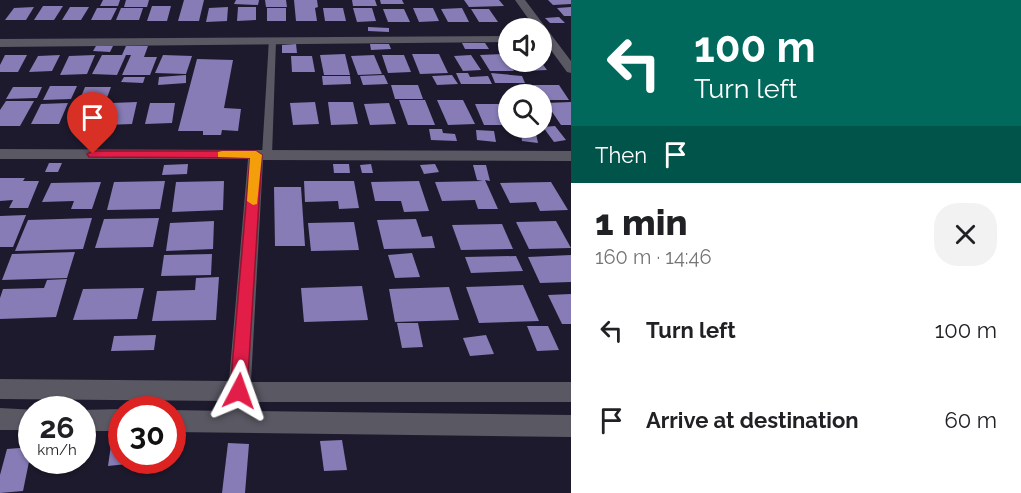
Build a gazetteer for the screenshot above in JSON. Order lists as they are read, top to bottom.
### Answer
{
  "page": {
    "turn": ["100 m", "Turn left"],
    "then": "Then",
    "heading": ["1 min", "160 m · 14:46"],
    "list": [
      {
        "name": "Turn left",
        "value": "100 m"
      },
      {
        "name": "Arrive at destination",
        "value": "60 m"
      }
    ],
    "speed": "26 km/h",
    "limit": "30"
  }
}
